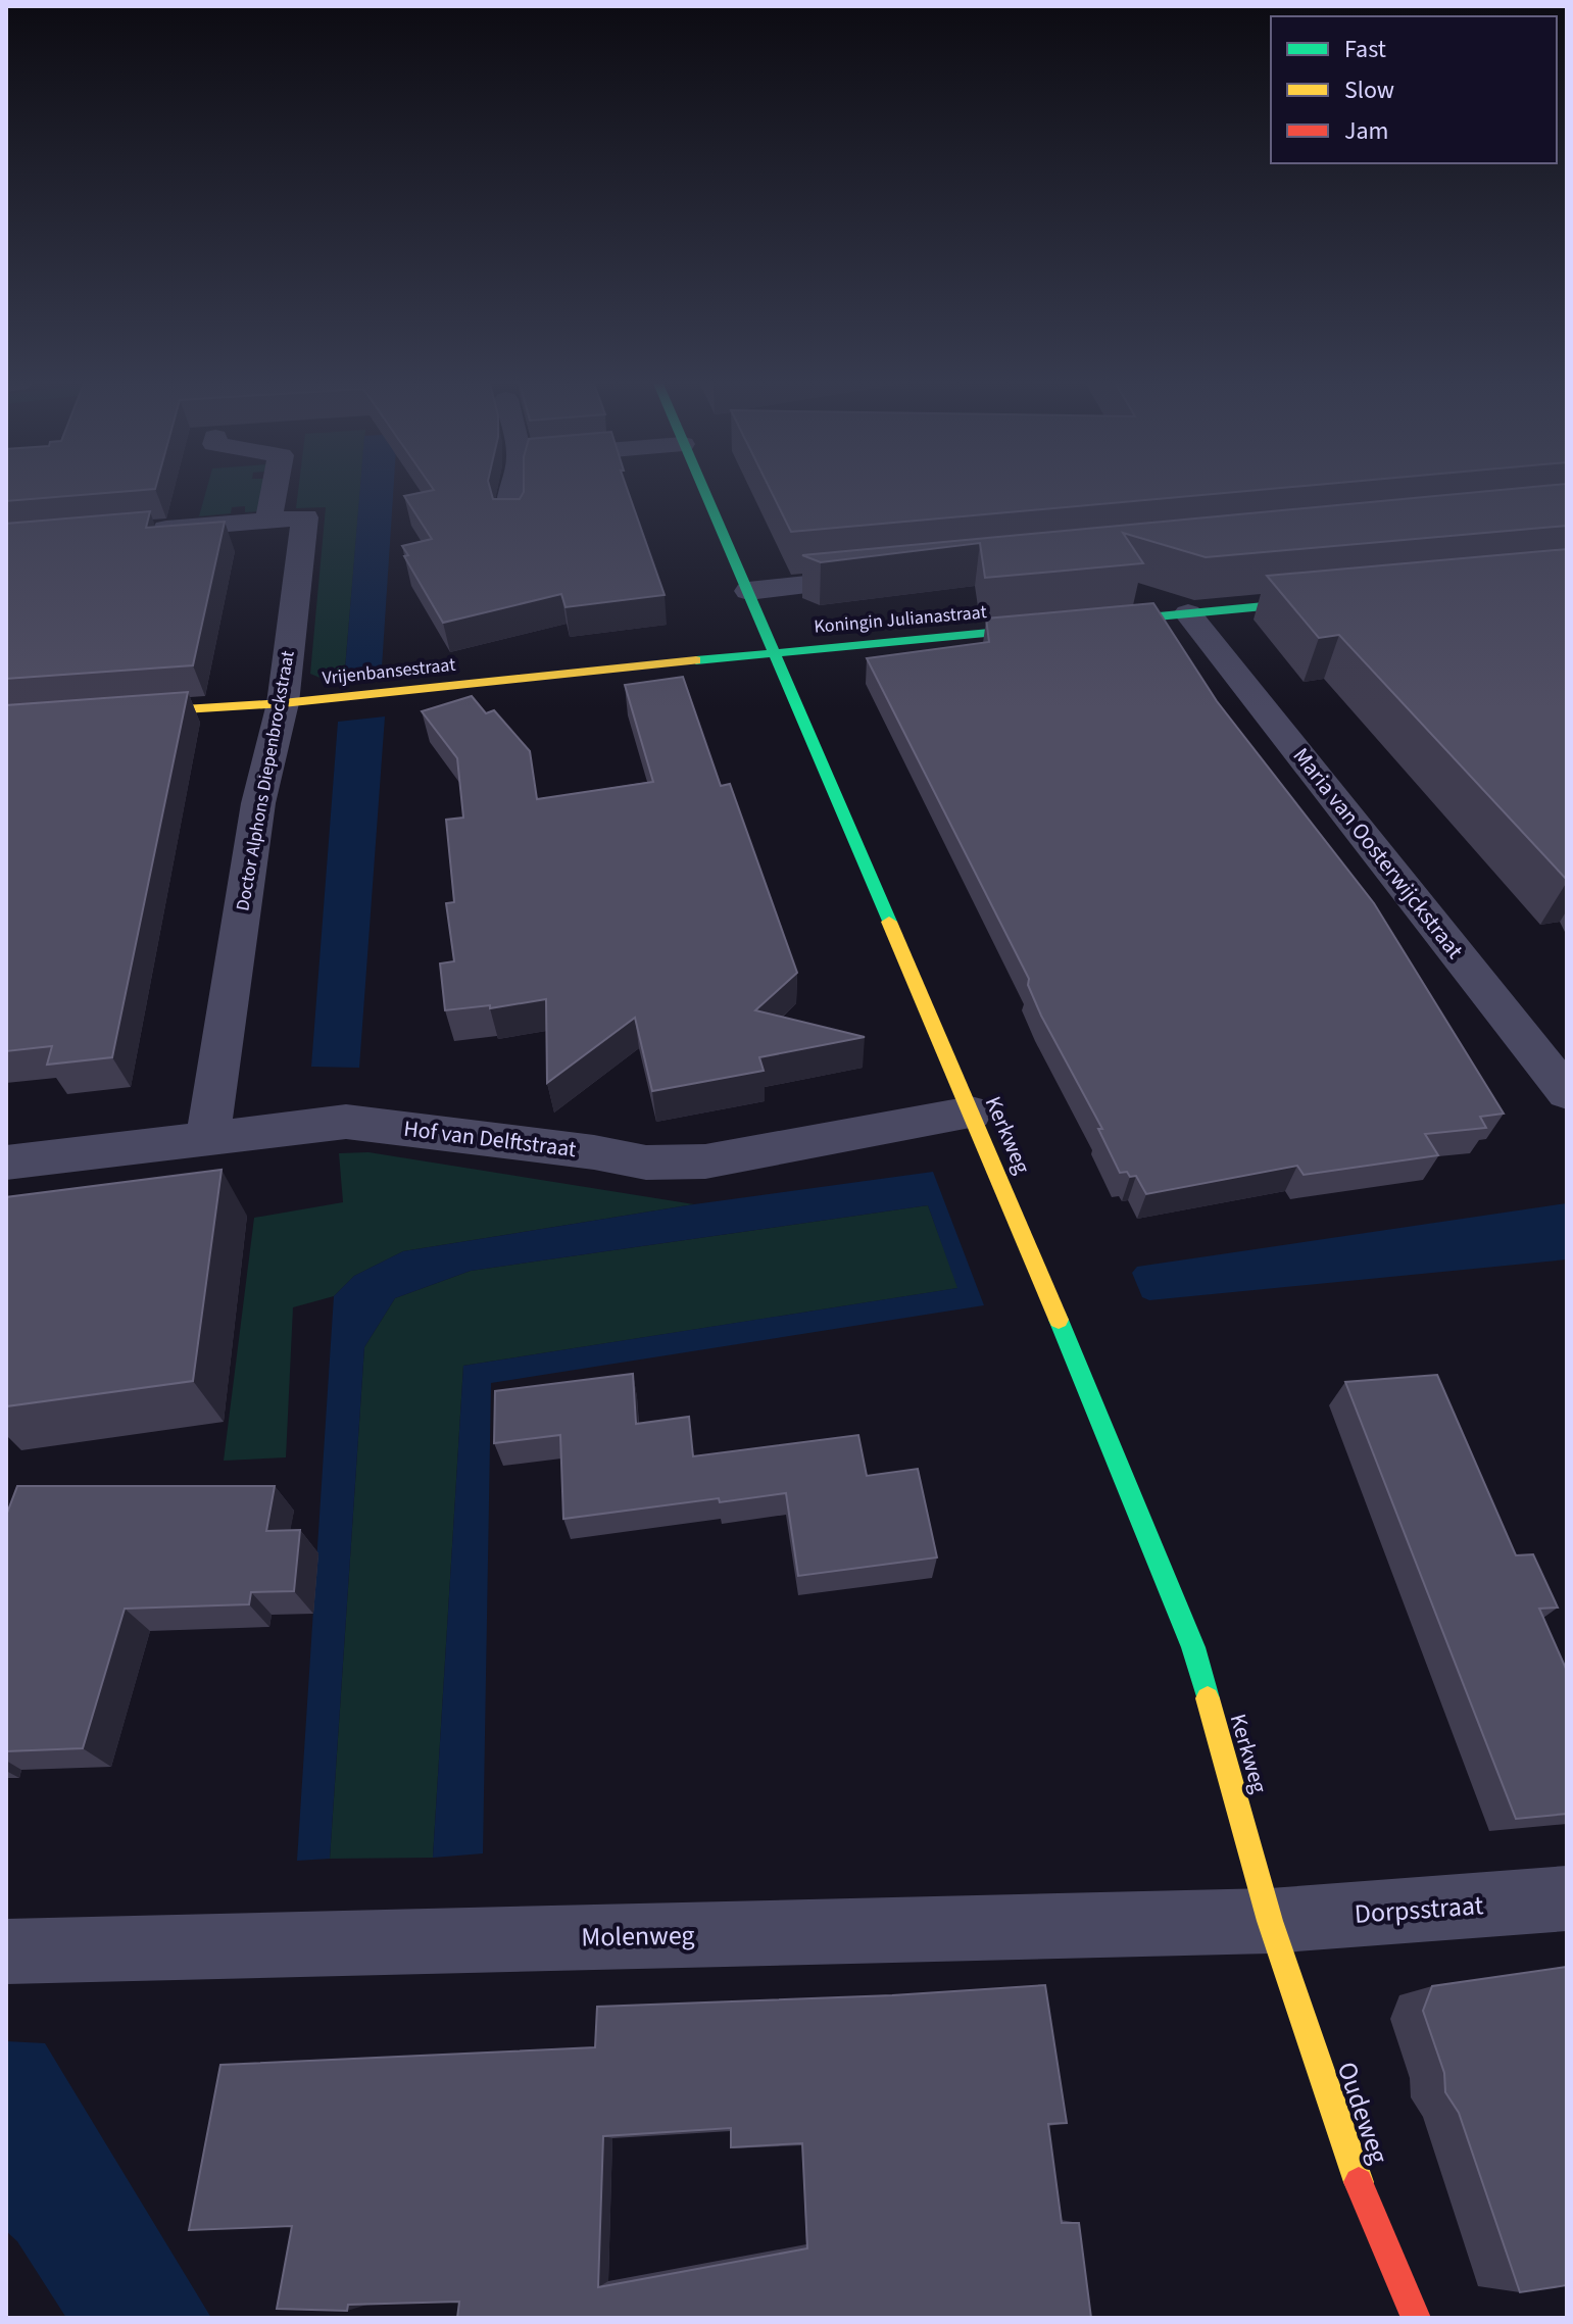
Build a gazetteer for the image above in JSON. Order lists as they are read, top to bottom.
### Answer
{
  "streets": {
    "street": [
      "Koningin Julianastraat",
      "Vrijenbansestraat",
      "Doctor Alphons Diepenbrockstraat",
      "Maria van Oosterwijckstraat",
      "Kerkweg",
      "Hof van Delftstraat",
      "Dorpsstraat",
      "Molenweg",
      "Oudeweg"
    ]
  },
  "crossings": [
    ["Koningin Julianastraat", "Vrijenbansestraat"],
    ["Koningin Julianastraat", "Maria van Oosterwijckstraat"],
    ["Koningin Julianastraat", "Kerkweg"],
    ["Vrijenbansestraat", "Doctor Alphons Diepenbrockstraat"],
    ["Vrijenbansestraat", "Kerkweg"],
    ["Doctor Alphons Diepenbrockstraat", "Hof van Delftstraat"],
    ["Kerkweg", "Hof van Delftstraat"],
    ["Kerkweg", "Dorpsstraat"],
    ["Kerkweg", "Molenweg"],
    ["Kerkweg", "Oudeweg"],
    ["Dorpsstraat", "Molenweg"],
    ["Dorpsstraat", "Oudeweg"],
    ["Molenweg", "Oudeweg"]
  ],
  "legend": ["Fast", "Slow", "Jam"]
}
